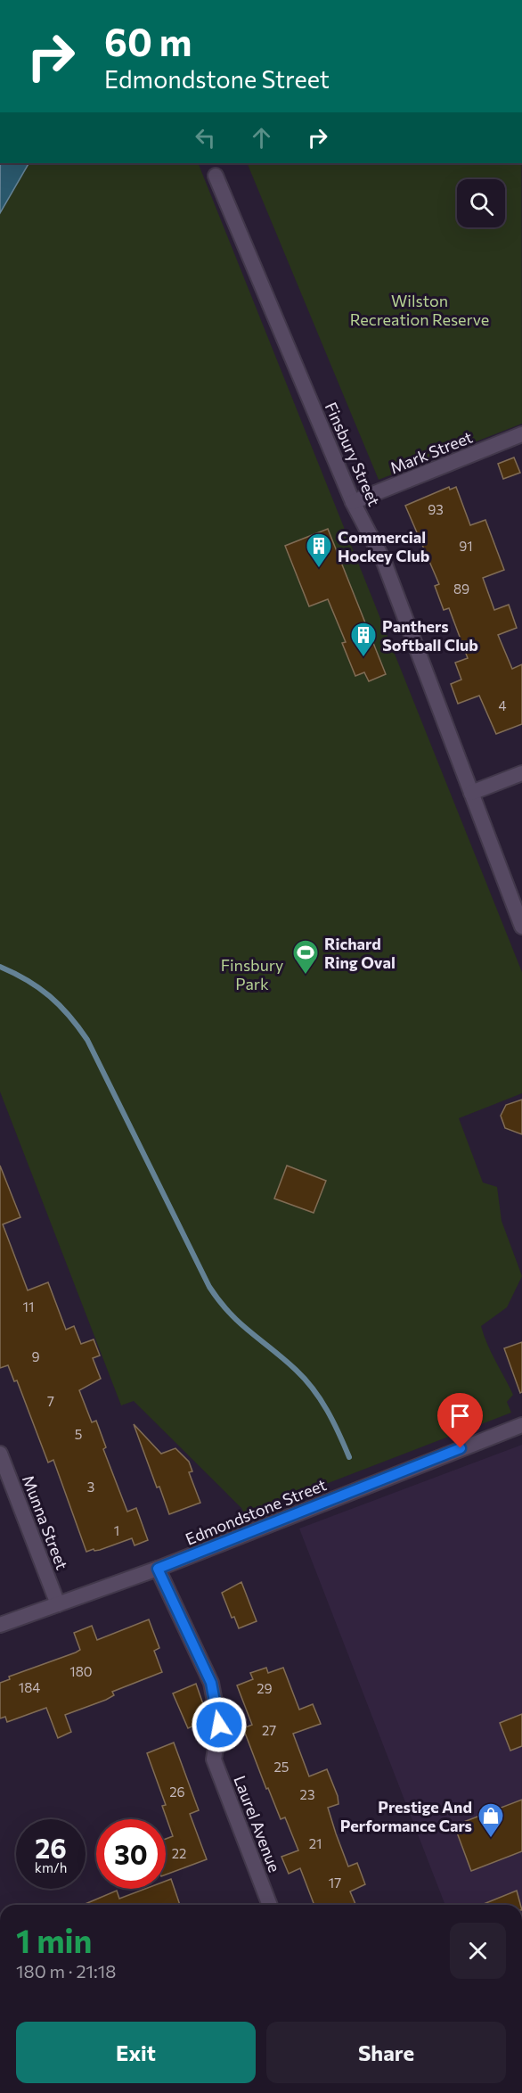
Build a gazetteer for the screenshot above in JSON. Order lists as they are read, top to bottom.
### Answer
{
  "streets": {
    "street": [
      "Mark Street",
      "Finsbury Street",
      "Edmondstone Street",
      "Munna Street",
      "Laurel Avenue"
    ]
  },
  "crossings": [
    ["Mark Street", "Finsbury Street"],
    ["Edmondstone Street", "Munna Street"],
    ["Edmondstone Street", "Laurel Avenue"]
  ],
  "parks": ["Wilston Recreation Reserve", "Finsbury Park"],
  "places": {
    "building": ["Commercial Hockey Club", "Panthers Softball Club"],
    "sports": ["Richard Ring Oval"],
    "shop": ["Prestige And Performance Cars"]
  },
  "house_numbers": [
    "93",
    "91",
    "89",
    "4",
    "11",
    "9",
    "7",
    "5",
    "3",
    "1",
    "180",
    "184",
    "29",
    "27",
    "25",
    "26",
    "23",
    "21",
    "22",
    "17"
  ],
  "page": {
    "turn": ["60 m", "Edmondstone Street"],
    "speed": "26 km/h",
    "limit": "30",
    "heading": ["1 min", "180 m · 21:18"],
    "buttons": ["Exit", "Share"]
  }
}
